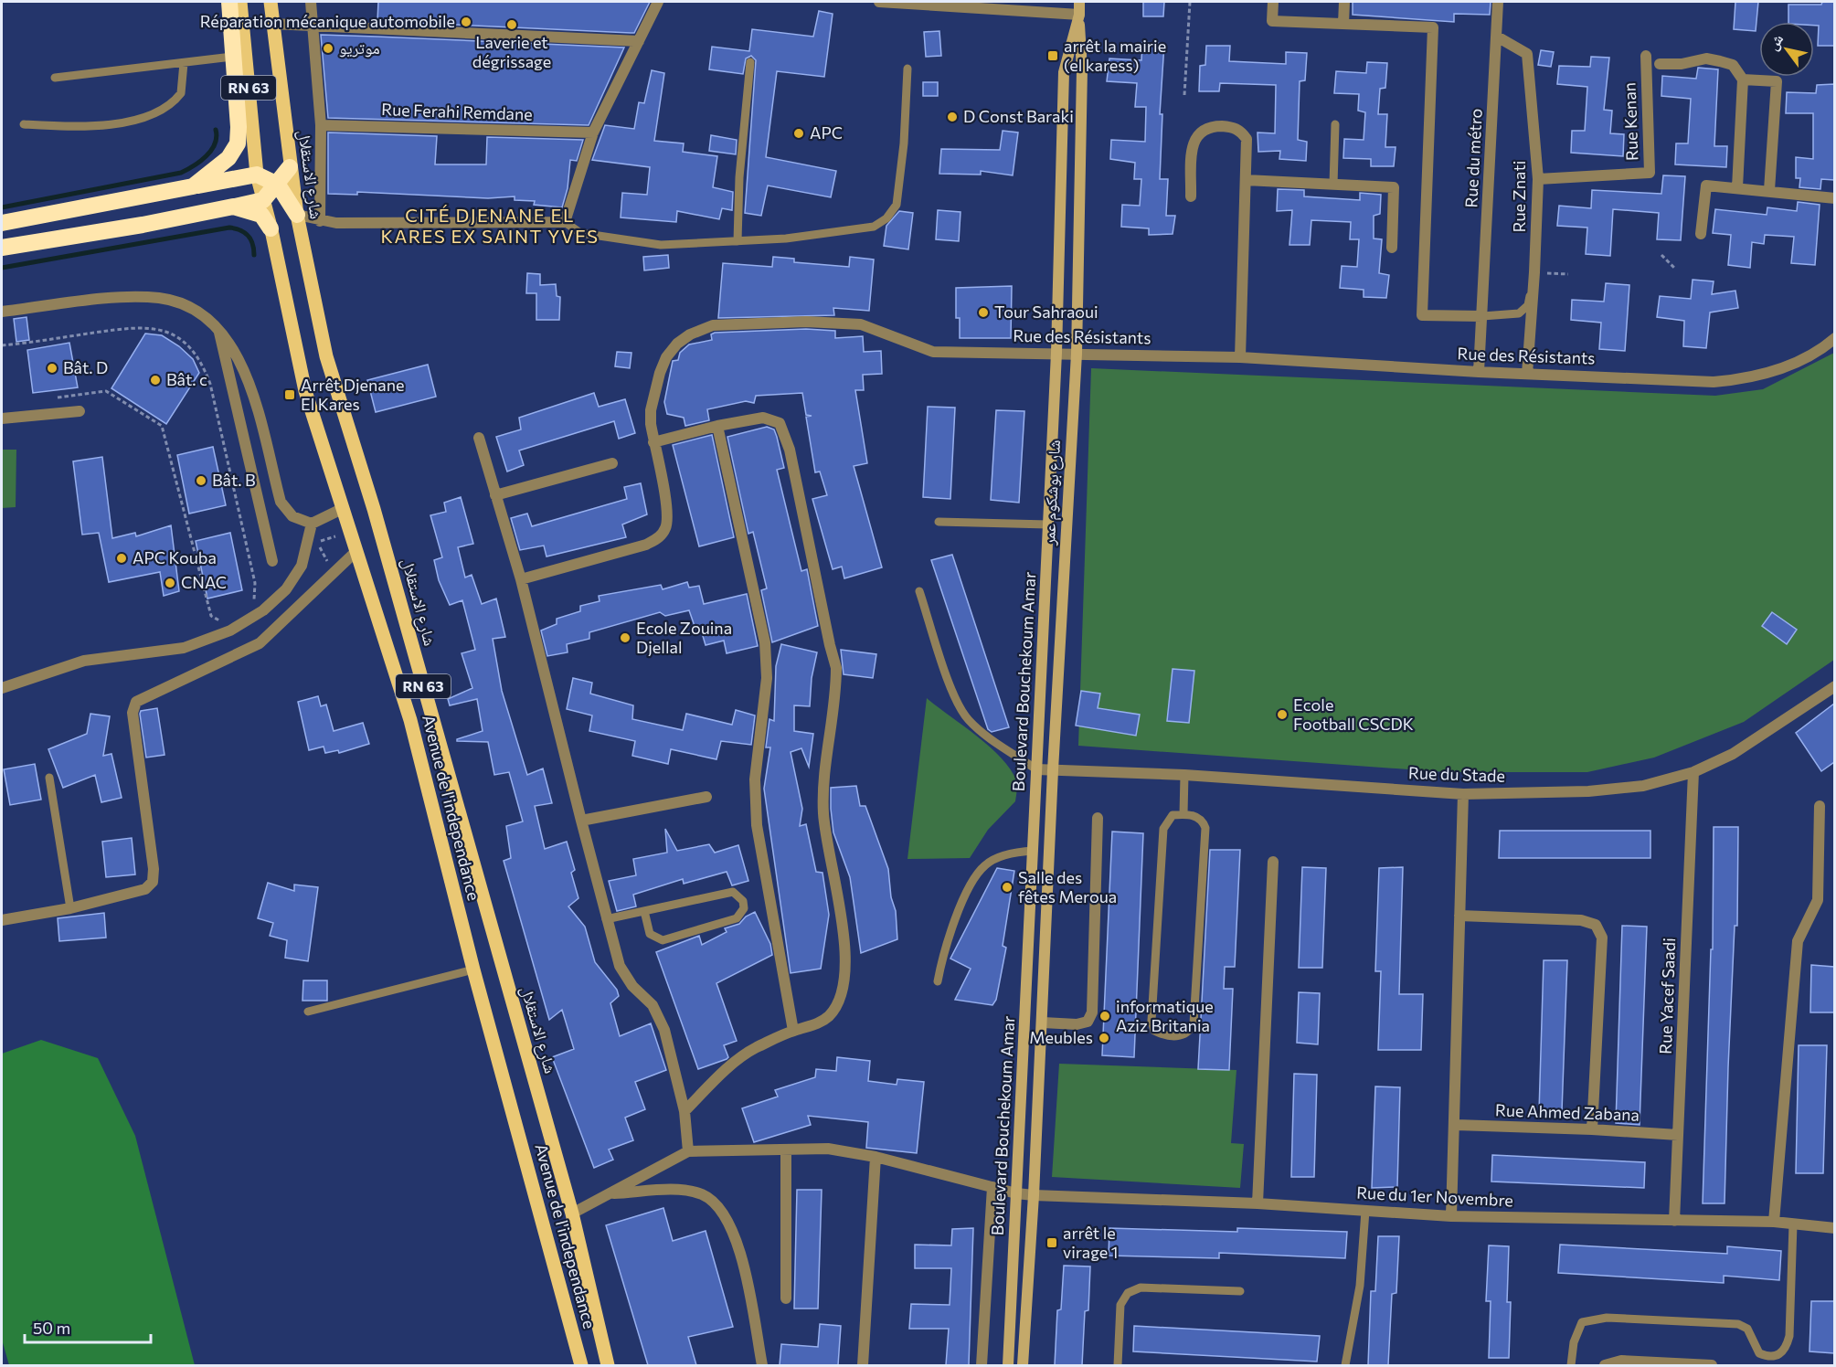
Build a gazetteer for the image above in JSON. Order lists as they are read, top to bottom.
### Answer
{
  "streets": {
    "main road": ["RN 63", "شارع الاستقلال", "Avenue de l'independance"],
    "street": [
      "Rue Ferahi Remdane",
      "Rue Kenan",
      "Rue du métro",
      "Rue Znati",
      "Rue des Résistants",
      "شارع بوشكوم عمر",
      "Boulevard Bouchekoum Amar",
      "Rue du Stade",
      "Rue Yacef Saadi",
      "Rue Ahmed Zabana",
      "Rue du 1er Novembre"
    ]
  },
  "crossings": [
    ["RN 63", "Avenue de l'independance"],
    ["Rue Kenan", "Rue Znati"],
    ["Rue du métro", "Rue Znati"],
    ["Rue du métro", "Rue des Résistants"],
    ["Rue Znati", "Rue des Résistants"],
    ["Rue des Résistants", "شارع بوشكوم عمر"],
    ["Rue des Résistants", "Boulevard Bouchekoum Amar"],
    ["شارع بوشكوم عمر", "Boulevard Bouchekoum Amar"],
    ["شارع بوشكوم عمر", "Rue du Stade"],
    ["شارع بوشكوم عمر", "Rue du 1er Novembre"],
    ["Boulevard Bouchekoum Amar", "Rue du Stade"],
    ["Boulevard Bouchekoum Amar", "Rue du 1er Novembre"],
    ["Rue du Stade", "Rue Yacef Saadi"],
    ["Rue Yacef Saadi", "Rue Ahmed Zabana"],
    ["Rue Yacef Saadi", "Rue du 1er Novembre"]
  ],
  "districts": ["CITÉ DJENANE EL KARES EX SAINT YVES"],
  "places": {
    "other": [
      "Réparation mécanique automobile",
      "Laverie et dégrissage",
      "موتريو",
      "D Const Baraki",
      "APC",
      "Tour Sahraoui",
      "Bât. D",
      "Bât. c",
      "Bât. B",
      "APC Kouba",
      "CNAC",
      "Ecole Zouina Djellal",
      "Ecole Football CSCDK",
      "Salle des fêtes Meroua",
      "informatique Aziz Britania",
      "Meubles"
    ],
    "transit": ["arrêt la mairie (el karess)", "Arrêt Djenane El Kares", "arrêt le virage 1"]
  },
  "scale_bar": "50 m",
  "north": "top left"
}
